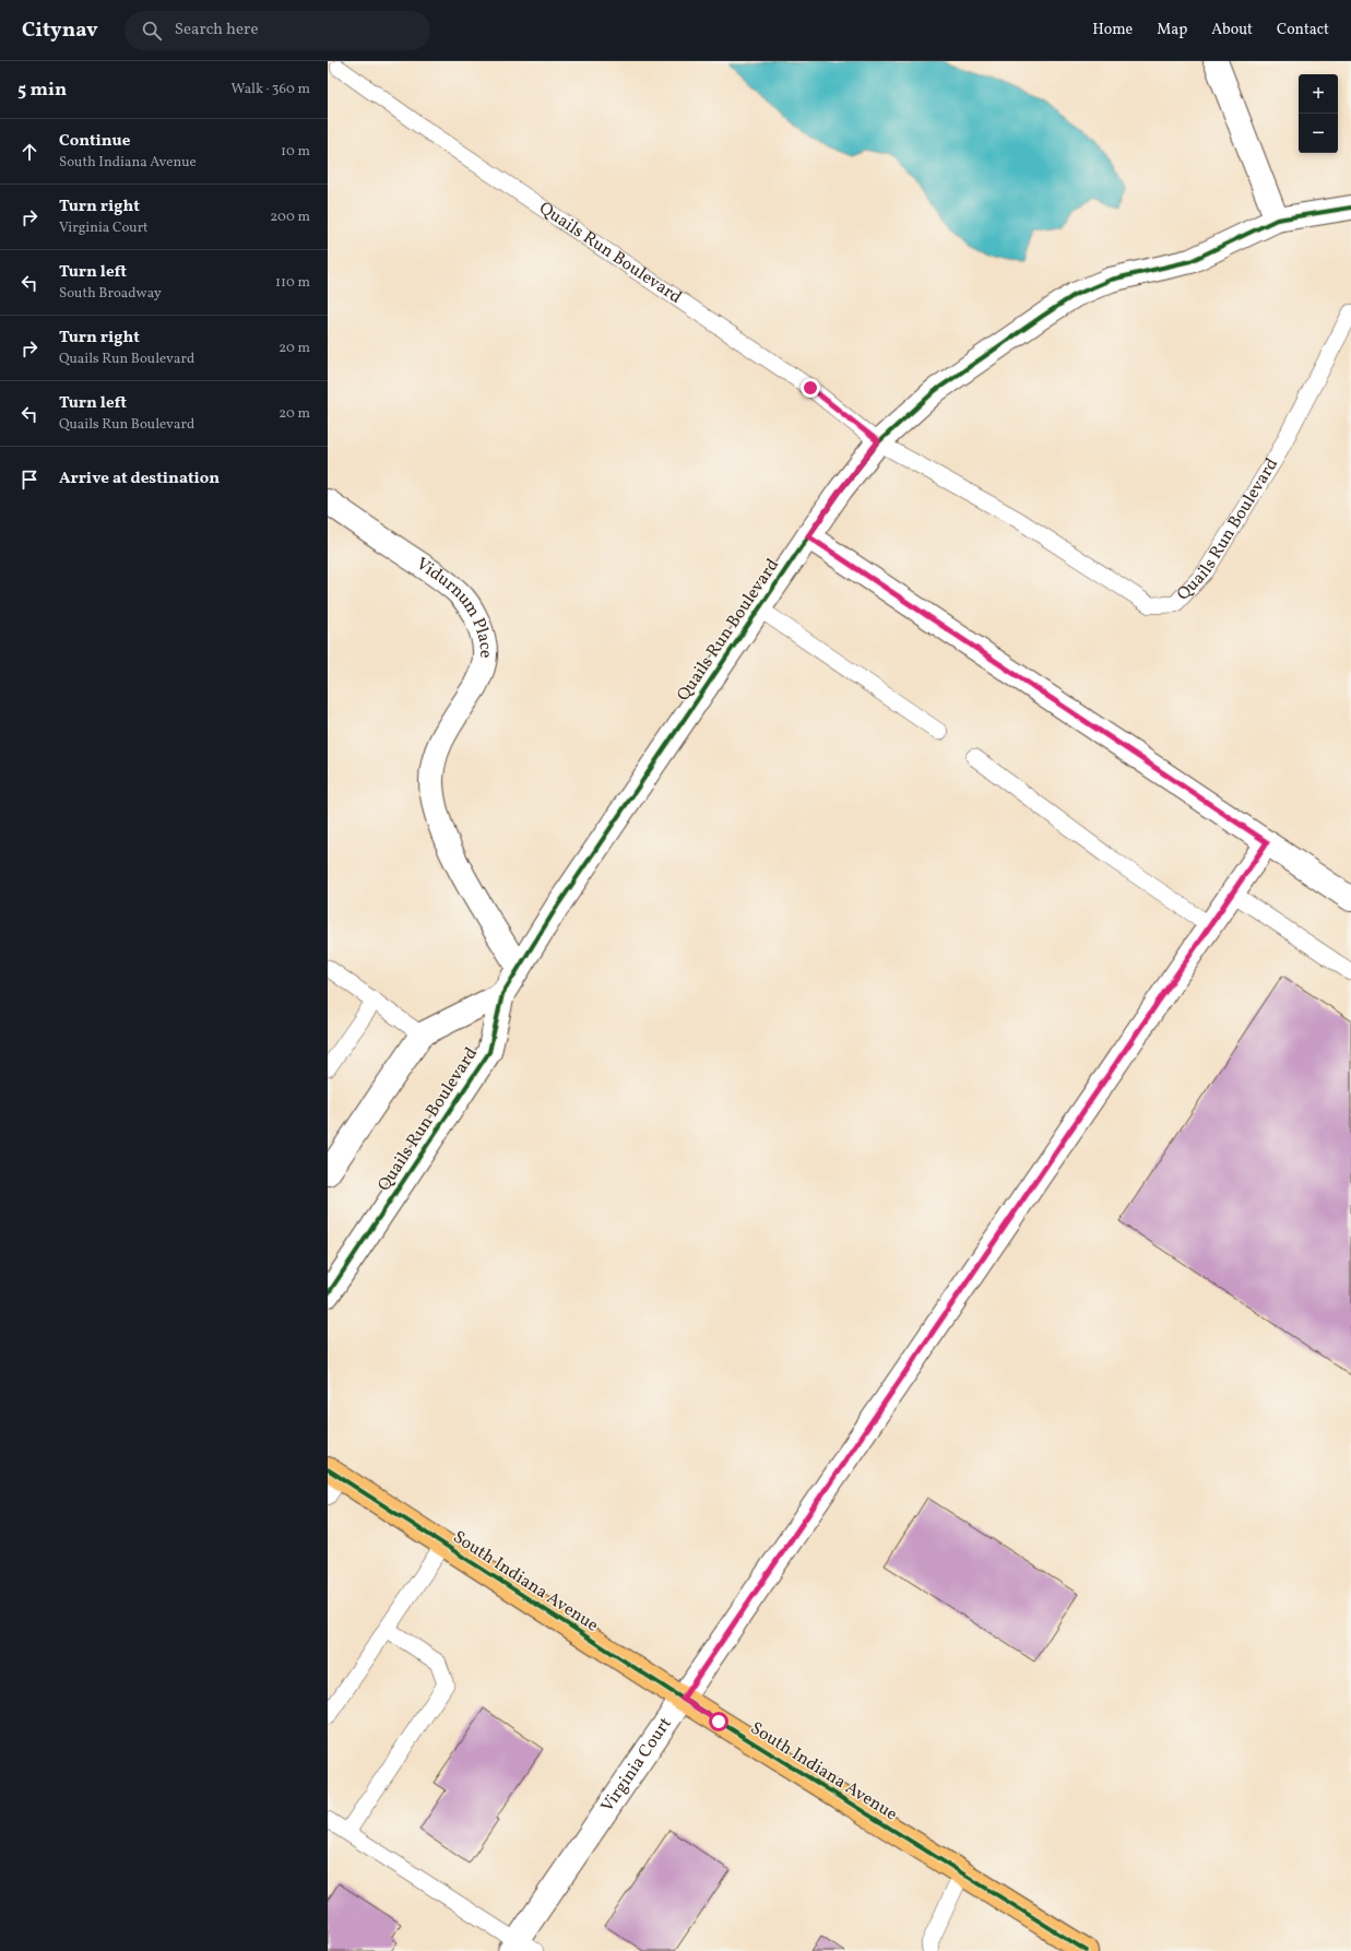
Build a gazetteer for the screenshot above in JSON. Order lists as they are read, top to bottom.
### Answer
{
  "streets": {
    "main road": ["South Indiana Avenue"],
    "street": ["Quails Run Boulevard", "Vidurnum Place", "Virginia Court"]
  },
  "crossings": [
    ["Quails Run Boulevard", "Vidurnum Place"],
    ["South Indiana Avenue", "Virginia Court"]
  ],
  "page": {
    "header": "Citynav",
    "search": "Search here",
    "nav": [
      "Home",
      "Map",
      "About",
      "Contact"
    ],
    "heading": ["5 min", "Walk · 360 m"],
    "map_buttons": ["+", "−"],
    "list": [
      ["Continue", "South Indiana Avenue", "10 m"],
      ["Turn right", "Virginia Court", "200 m"],
      ["Turn left", "South Broadway", "110 m"],
      ["Turn right", "Quails Run Boulevard", "20 m"],
      ["Turn left", "Quails Run Boulevard", "20 m"],
      "Arrive at destination"
    ]
  }
}
